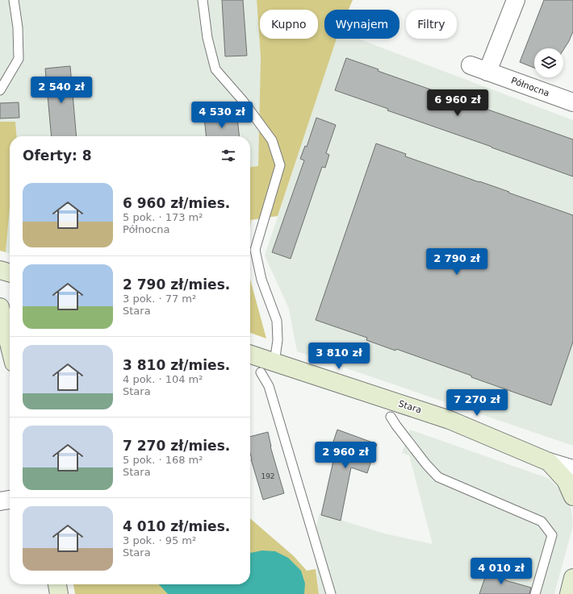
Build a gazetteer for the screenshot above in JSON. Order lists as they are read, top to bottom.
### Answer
{
  "streets": {
    "street": ["Północna", "Stara"]
  },
  "house_numbers": ["192"],
  "page": {
    "chip": ["Kupno", "Wynajem", "Filtry"],
    "price": [
      "2 540 zł",
      "6 960 zł",
      "4 530 zł",
      "2 790 zł",
      "3 810 zł",
      "7 270 zł",
      "2 960 zł",
      "4 010 zł"
    ],
    "heading": "Oferty: 8",
    "list": [
      {
        "name": "6 960 zł/mies.",
        "note": "5 pok. · 173 m² · Północna"
      },
      {
        "name": "2 790 zł/mies.",
        "note": "3 pok. · 77 m² · Stara"
      },
      {
        "name": "3 810 zł/mies.",
        "note": "4 pok. · 104 m² · Stara"
      },
      {
        "name": "7 270 zł/mies.",
        "note": "5 pok. · 168 m² · Stara"
      },
      {
        "name": "4 010 zł/mies.",
        "note": "3 pok. · 95 m² · Stara"
      }
    ]
  }
}
